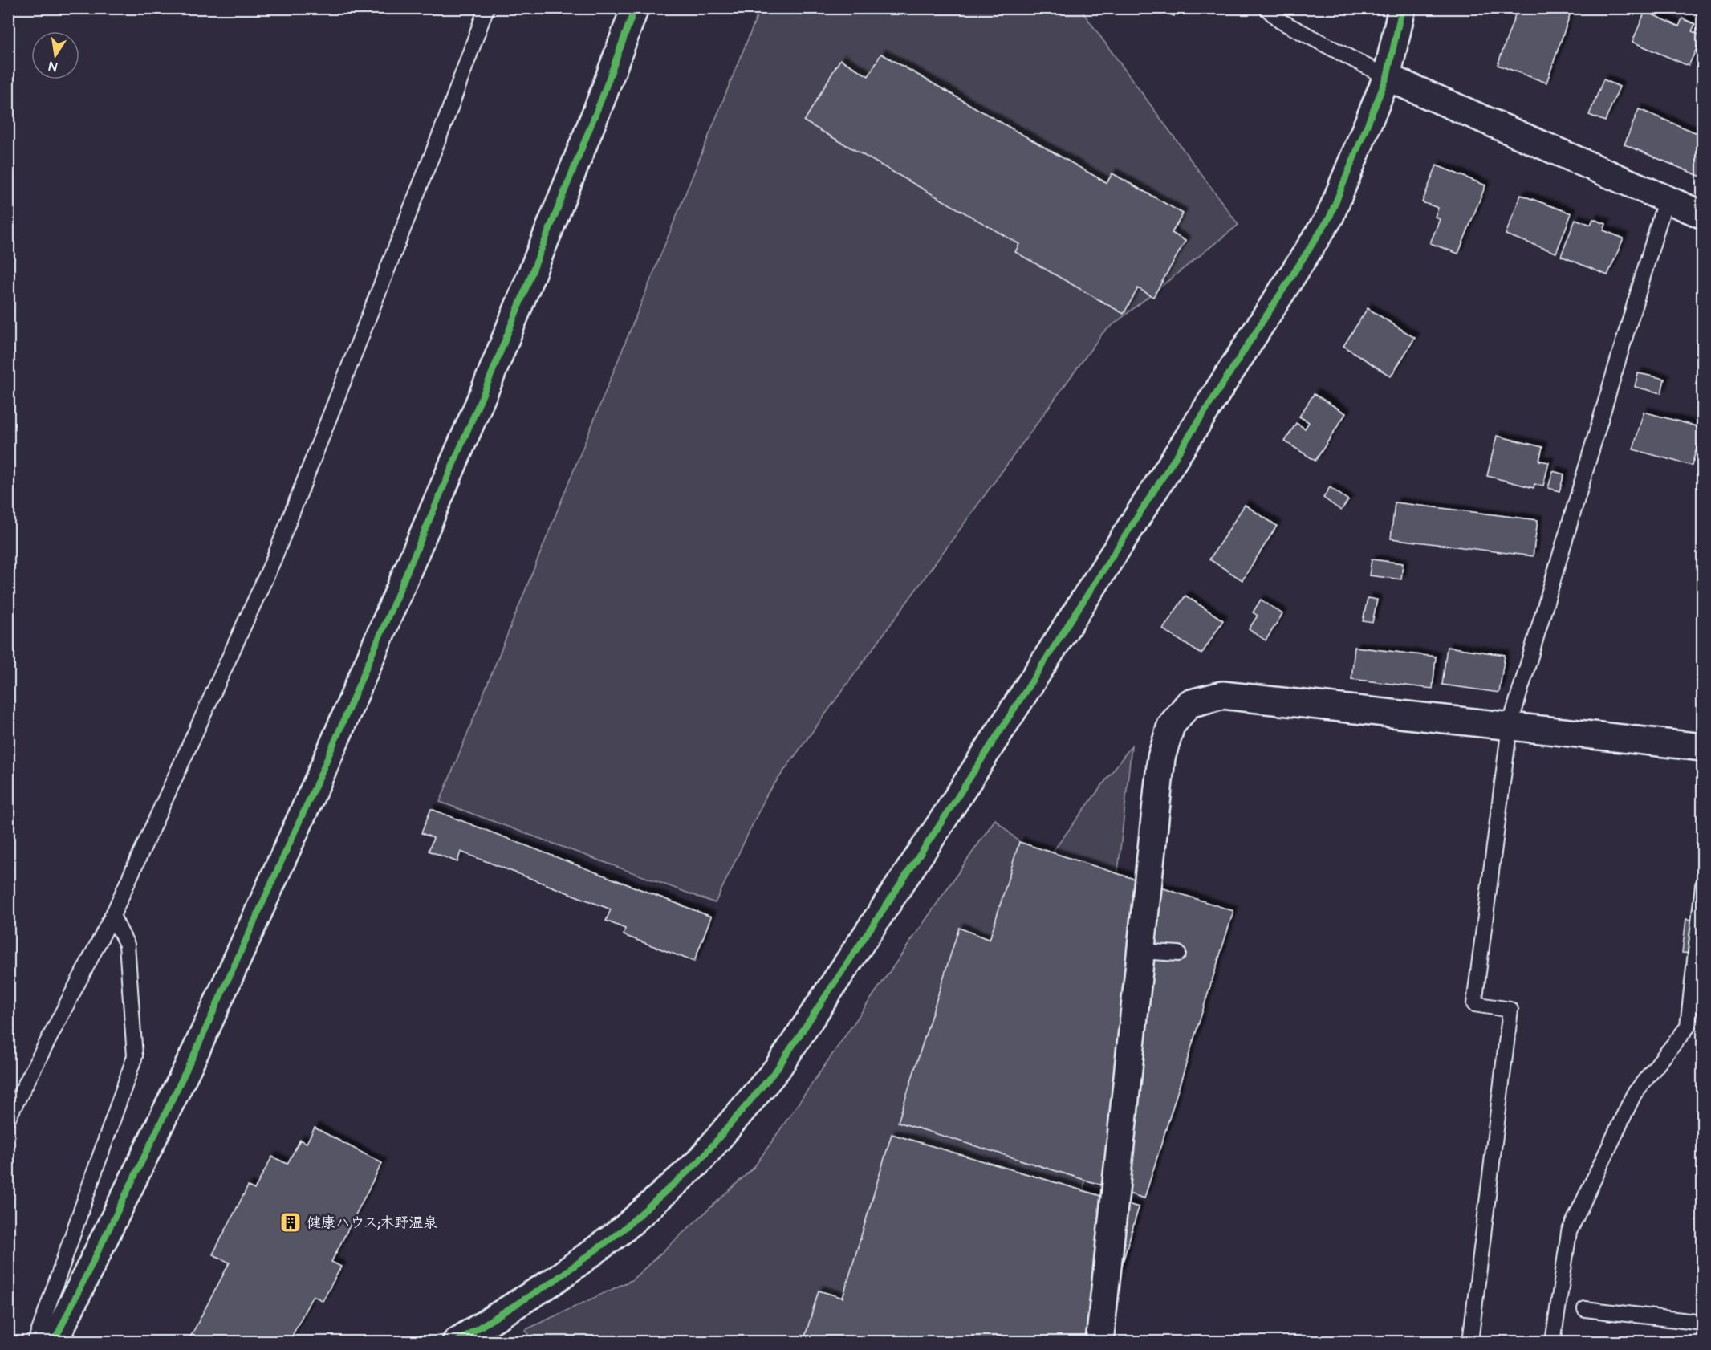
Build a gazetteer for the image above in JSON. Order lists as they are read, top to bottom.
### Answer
{
  "places": {
    "building": ["健康ハウス;木野温泉"]
  },
  "north": "bottom"
}
